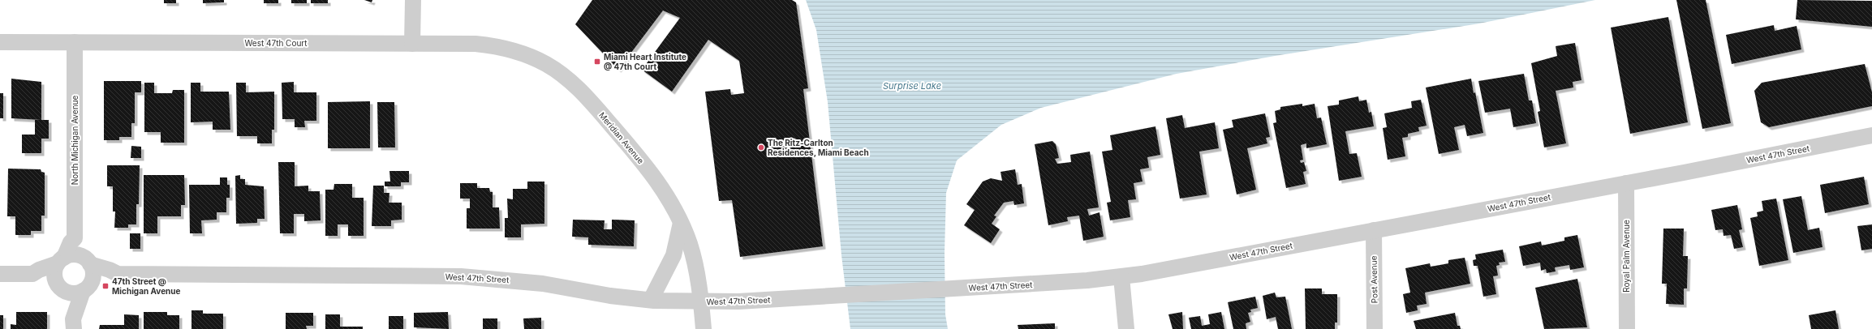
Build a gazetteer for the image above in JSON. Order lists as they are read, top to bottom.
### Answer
{
  "streets": {
    "street": [
      "West 47th Court",
      "Meridian Avenue",
      "North Michigan Avenue",
      "West 47th Street",
      "Royal Palm Avenue",
      "Post Avenue"
    ]
  },
  "crossings": [
    ["West 47th Court", "Meridian Avenue"],
    ["West 47th Court", "North Michigan Avenue"],
    ["Meridian Avenue", "West 47th Street"],
    ["North Michigan Avenue", "West 47th Street"],
    ["West 47th Street", "Royal Palm Avenue"],
    ["West 47th Street", "Post Avenue"]
  ],
  "water": ["Surprise Lake"],
  "places": {
    "transit": ["Miami Heart Institute @ 47th Court", "47th Street @ Michigan Avenue"],
    "other": ["The Ritz-Carlton Residences, Miami Beach"]
  }
}
